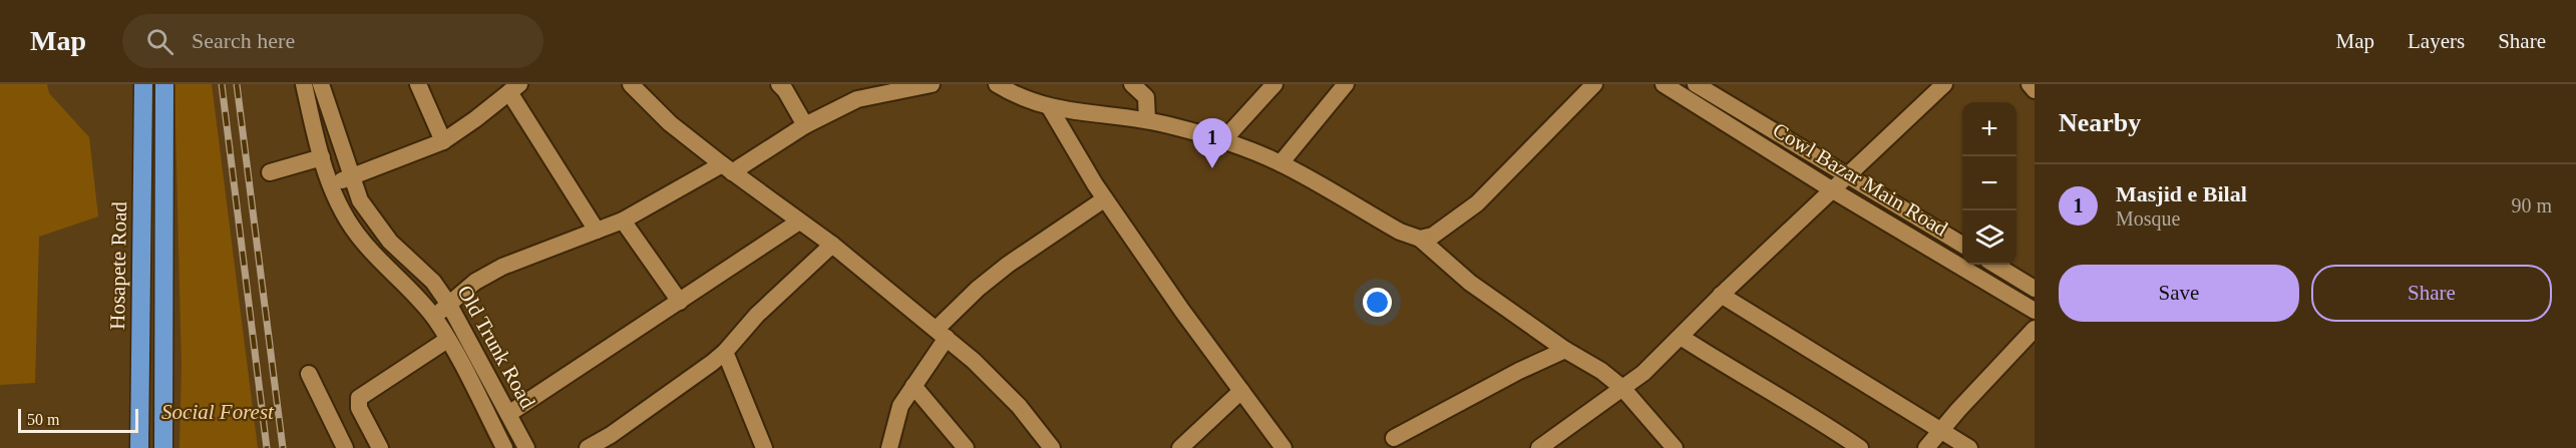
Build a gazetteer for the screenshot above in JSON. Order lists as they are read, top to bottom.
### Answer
{
  "streets": {
    "highway": ["Hosapete Road"],
    "street": ["Cowl Bazar Main Road", "Old Trunk Road"]
  },
  "parks": ["Social Forest"],
  "scale_bar": "50 m",
  "page": {
    "header": "Map",
    "search": "Search here",
    "nav": ["Map", "Layers", "Share"],
    "heading": "Nearby",
    "map_buttons": ["+", "−"],
    "pins": "1",
    "list": [
      {
        "mark": "1",
        "name": "Masjid e Bilal",
        "note": "Mosque",
        "value": "90 m"
      }
    ],
    "buttons": ["Save", "Share"],
    "scale": "50 m"
  }
}
